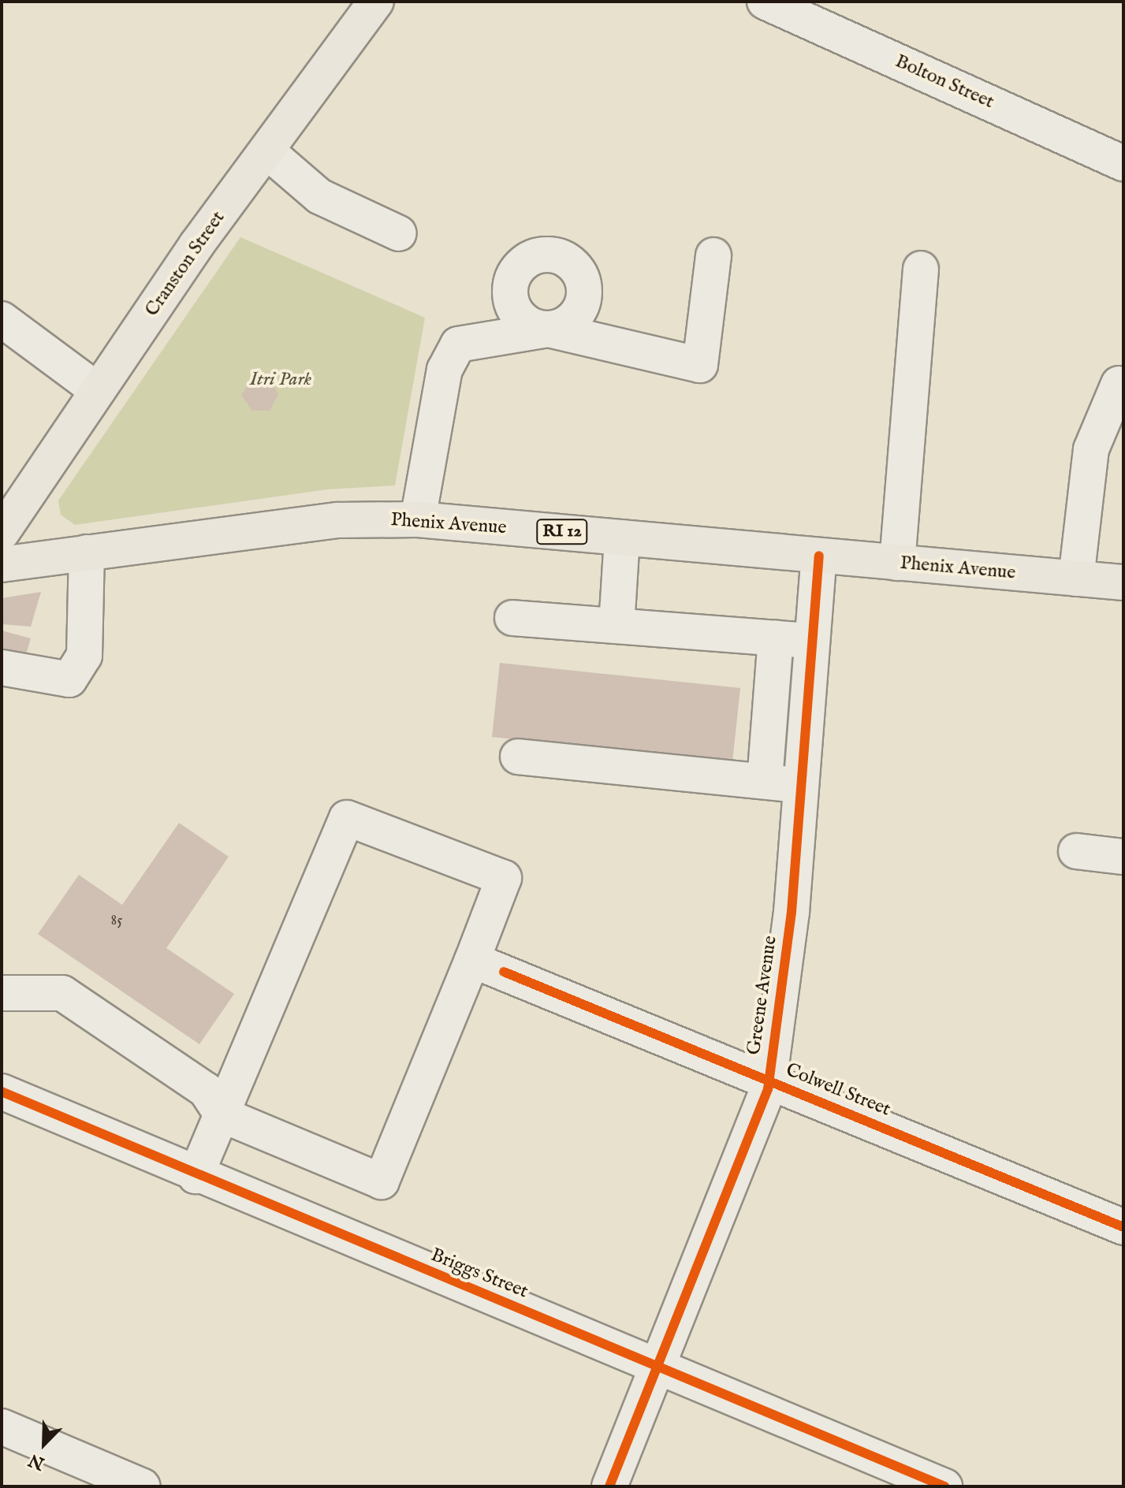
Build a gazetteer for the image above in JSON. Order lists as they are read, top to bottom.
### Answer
{
  "streets": {
    "main road": ["Cranston Street", "Phenix Avenue", "RI 12"],
    "street": [
      "Bolton Street",
      "Greene Avenue",
      "Colwell Street",
      "Briggs Street"
    ]
  },
  "crossings": [
    ["Phenix Avenue", "Greene Avenue"],
    ["Greene Avenue", "Colwell Street"],
    ["Greene Avenue", "Briggs Street"]
  ],
  "parks": ["Itri Park"],
  "house_numbers": ["85"],
  "north": "bottom left"
}
